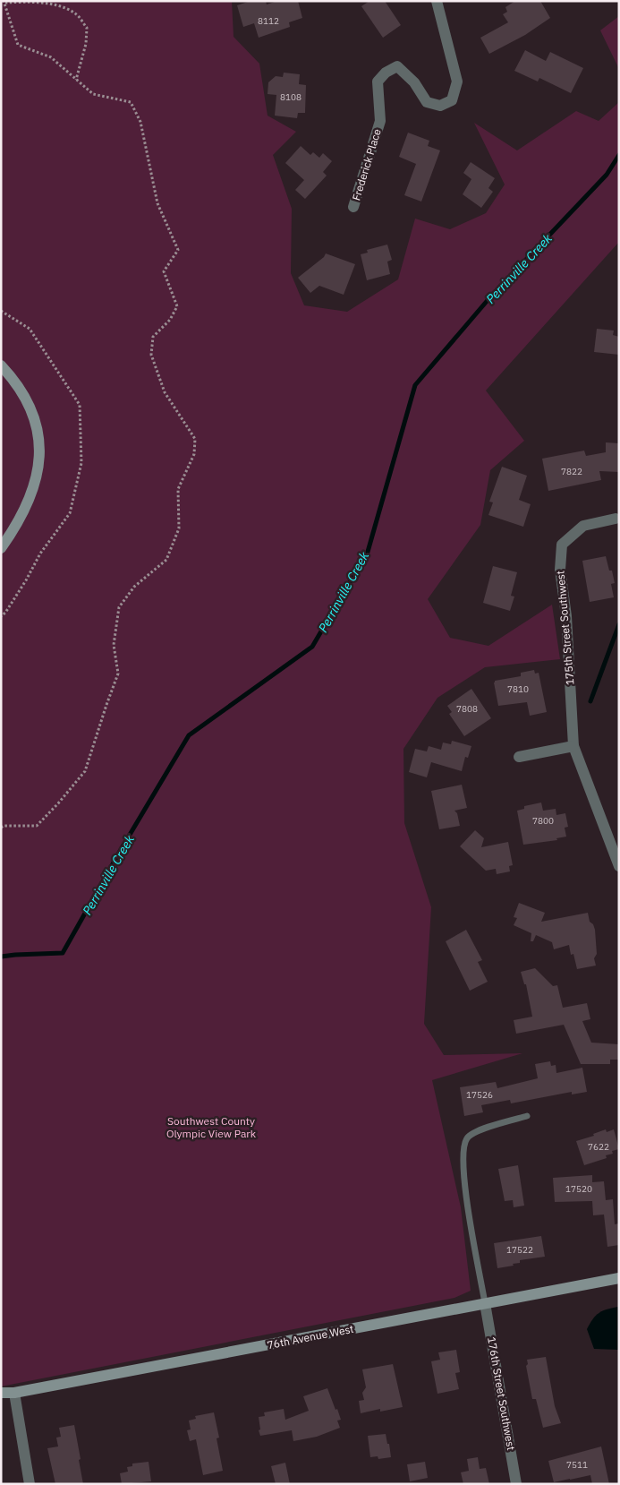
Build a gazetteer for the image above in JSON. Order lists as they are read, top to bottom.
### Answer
{
  "streets": {
    "street": [
      "Frederick Place",
      "175th Street Southwest",
      "76th Avenue West",
      "176th Street Southwest"
    ]
  },
  "crossings": [
    ["76th Avenue West", "176th Street Southwest"]
  ],
  "water": ["Perrinville Creek"],
  "parks": ["Southwest County Olympic View Park"],
  "house_numbers": [
    "8112",
    "8108",
    "7822",
    "7810",
    "7808",
    "7800",
    "17526",
    "7622",
    "17520",
    "17522",
    "7511"
  ]
}
